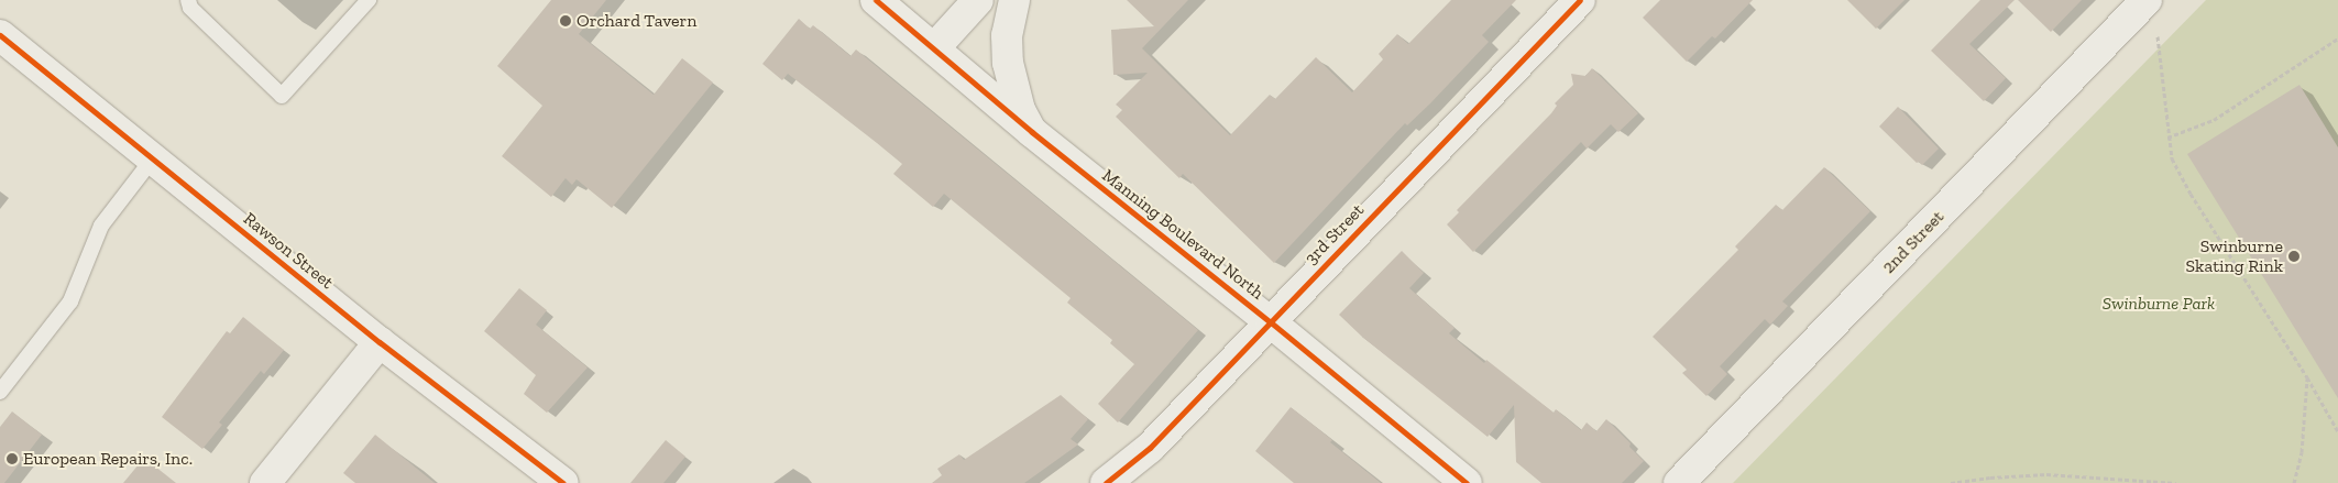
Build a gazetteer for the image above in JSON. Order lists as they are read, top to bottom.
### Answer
{
  "streets": {
    "street": [
      "Manning Boulevard North",
      "3rd Street",
      "2nd Street",
      "Rawson Street"
    ]
  },
  "crossings": [
    ["Manning Boulevard North", "3rd Street"]
  ],
  "parks": ["Swinburne Park"],
  "places": ["Orchard Tavern", "Swinburne Skating Rink", "European Repairs, Inc."]
}
